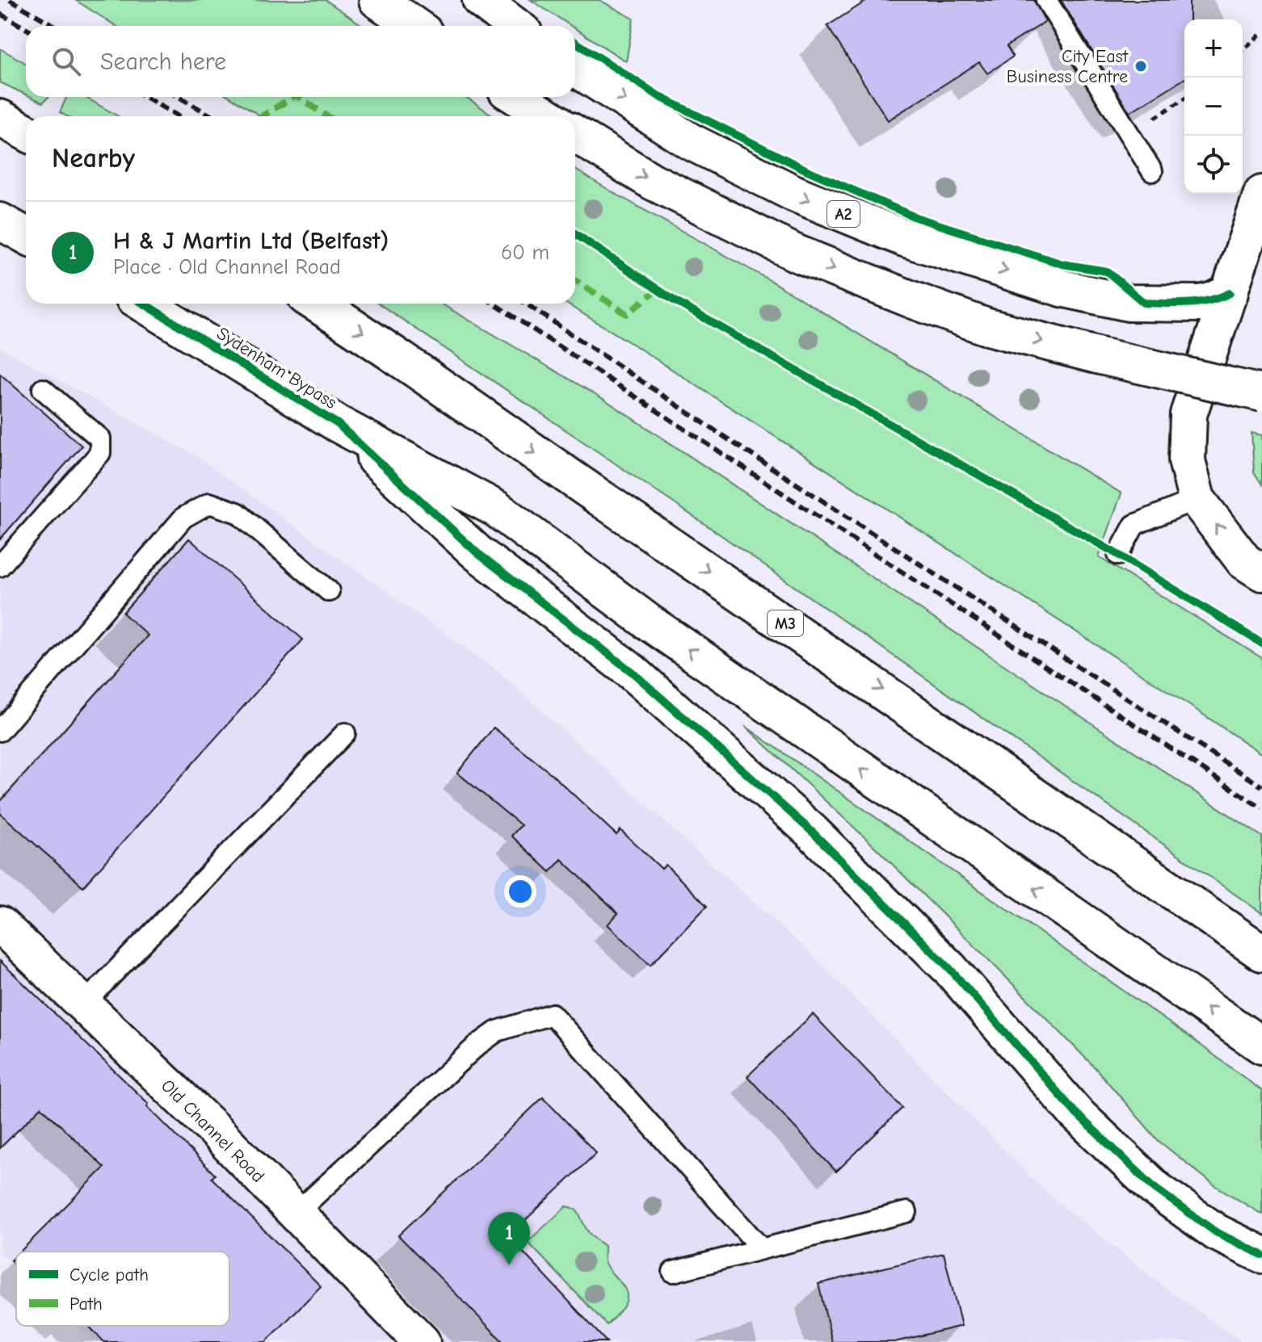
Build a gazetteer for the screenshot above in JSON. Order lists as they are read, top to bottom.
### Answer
{
  "streets": {
    "main road": [
      "A2",
      "Sydenham Bypass",
      "M3",
      "Old Channel Road"
    ]
  },
  "places": ["City East Business Centre"],
  "legend": ["Cycle path", "Path"],
  "page": {
    "map_buttons": ["+", "−"],
    "search": "Search here",
    "heading": "Nearby",
    "list": [
      {
        "mark": "1",
        "name": "H & J Martin Ltd (Belfast)",
        "note": "Place · Old Channel Road",
        "value": "60 m"
      }
    ],
    "pins": "1"
  }
}
